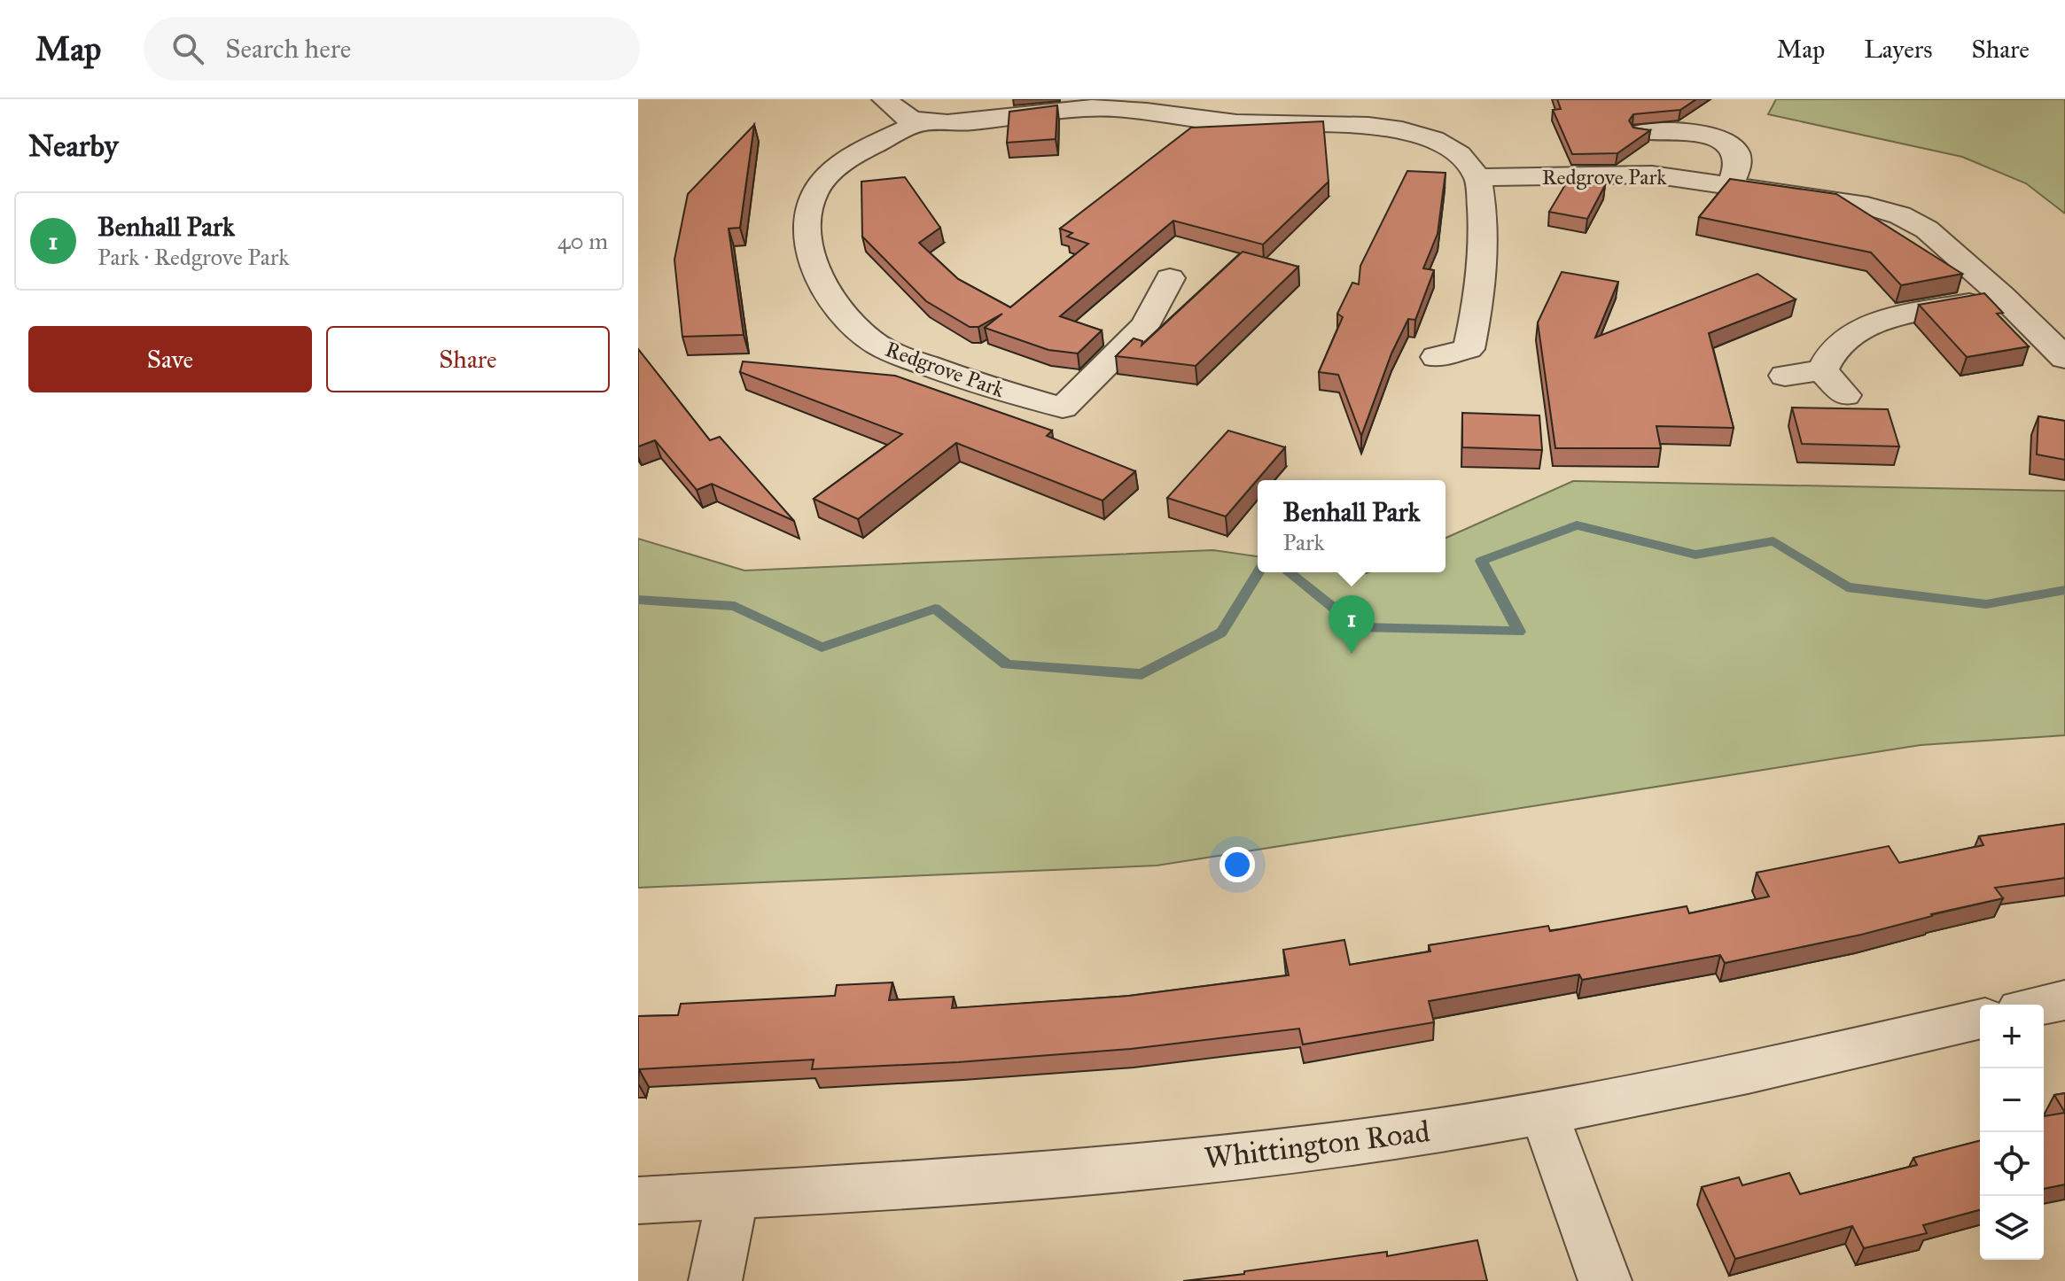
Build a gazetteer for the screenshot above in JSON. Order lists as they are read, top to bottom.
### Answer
{
  "streets": {
    "street": ["Redgrove Park", "Whittington Road"]
  },
  "page": {
    "header": "Map",
    "search": "Search here",
    "nav": ["Map", "Layers", "Share"],
    "heading": "Nearby",
    "list": [
      {
        "mark": "1",
        "name": "Benhall Park",
        "note": "Park · Redgrove Park",
        "value": "40 m"
      }
    ],
    "buttons": ["Save", "Share"],
    "popup": ["Benhall Park", "Park"],
    "pins": "1",
    "map_buttons": ["+", "−"]
  }
}
